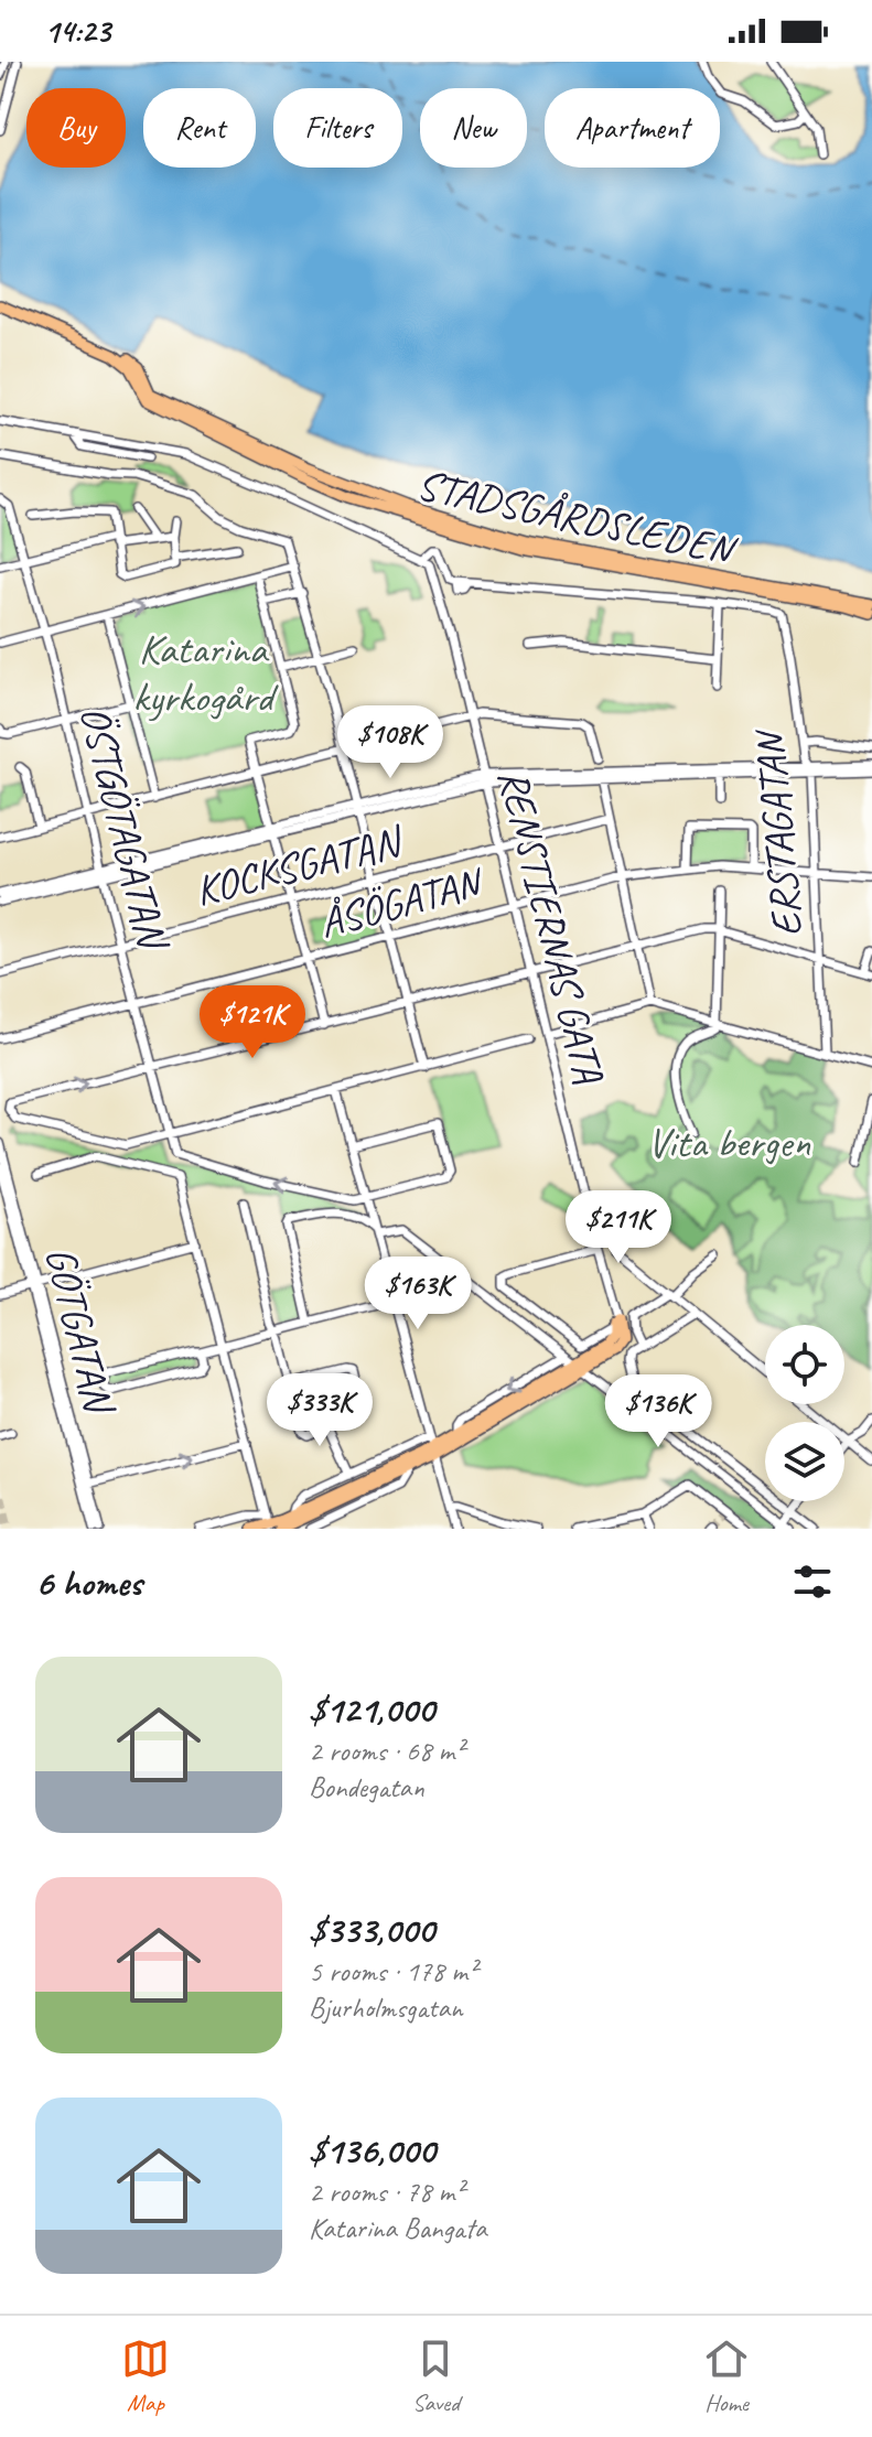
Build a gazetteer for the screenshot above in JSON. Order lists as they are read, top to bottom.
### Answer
{
  "streets": {
    "main road": ["STADSGÅRDSLEDEN"],
    "street": [
      "ÖSTGÖTAGATAN",
      "ERSTAGATAN",
      "KOCKSGATAN",
      "ÅSÖGATAN",
      "RENSTIERNAS GATA",
      "GÖTGATAN"
    ]
  },
  "crossings": [
    ["ÖSTGÖTAGATAN", "KOCKSGATAN"],
    ["ÖSTGÖTAGATAN", "ÅSÖGATAN"],
    ["ERSTAGATAN", "ÅSÖGATAN"],
    ["KOCKSGATAN", "RENSTIERNAS GATA"],
    ["ÅSÖGATAN", "RENSTIERNAS GATA"]
  ],
  "parks": ["Katarina kyrkogård", "Vita bergen"],
  "page": {
    "status": "14:23",
    "chip": [
      "Buy",
      "Rent",
      "Filters",
      "New",
      "Apartment"
    ],
    "price": [
      "$108K",
      "$121K",
      "$211K",
      "$163K",
      "$333K",
      "$136K"
    ],
    "heading": "6 homes",
    "list": [
      {
        "name": "$121,000",
        "note": "2 rooms · 68 m² · Bondegatan"
      },
      {
        "name": "$333,000",
        "note": "5 rooms · 178 m² · Bjurholmsgatan"
      },
      {
        "name": "$136,000",
        "note": "2 rooms · 78 m² · Katarina Bangata"
      }
    ],
    "tabs": ["Map", "Saved", "Home"]
  }
}
